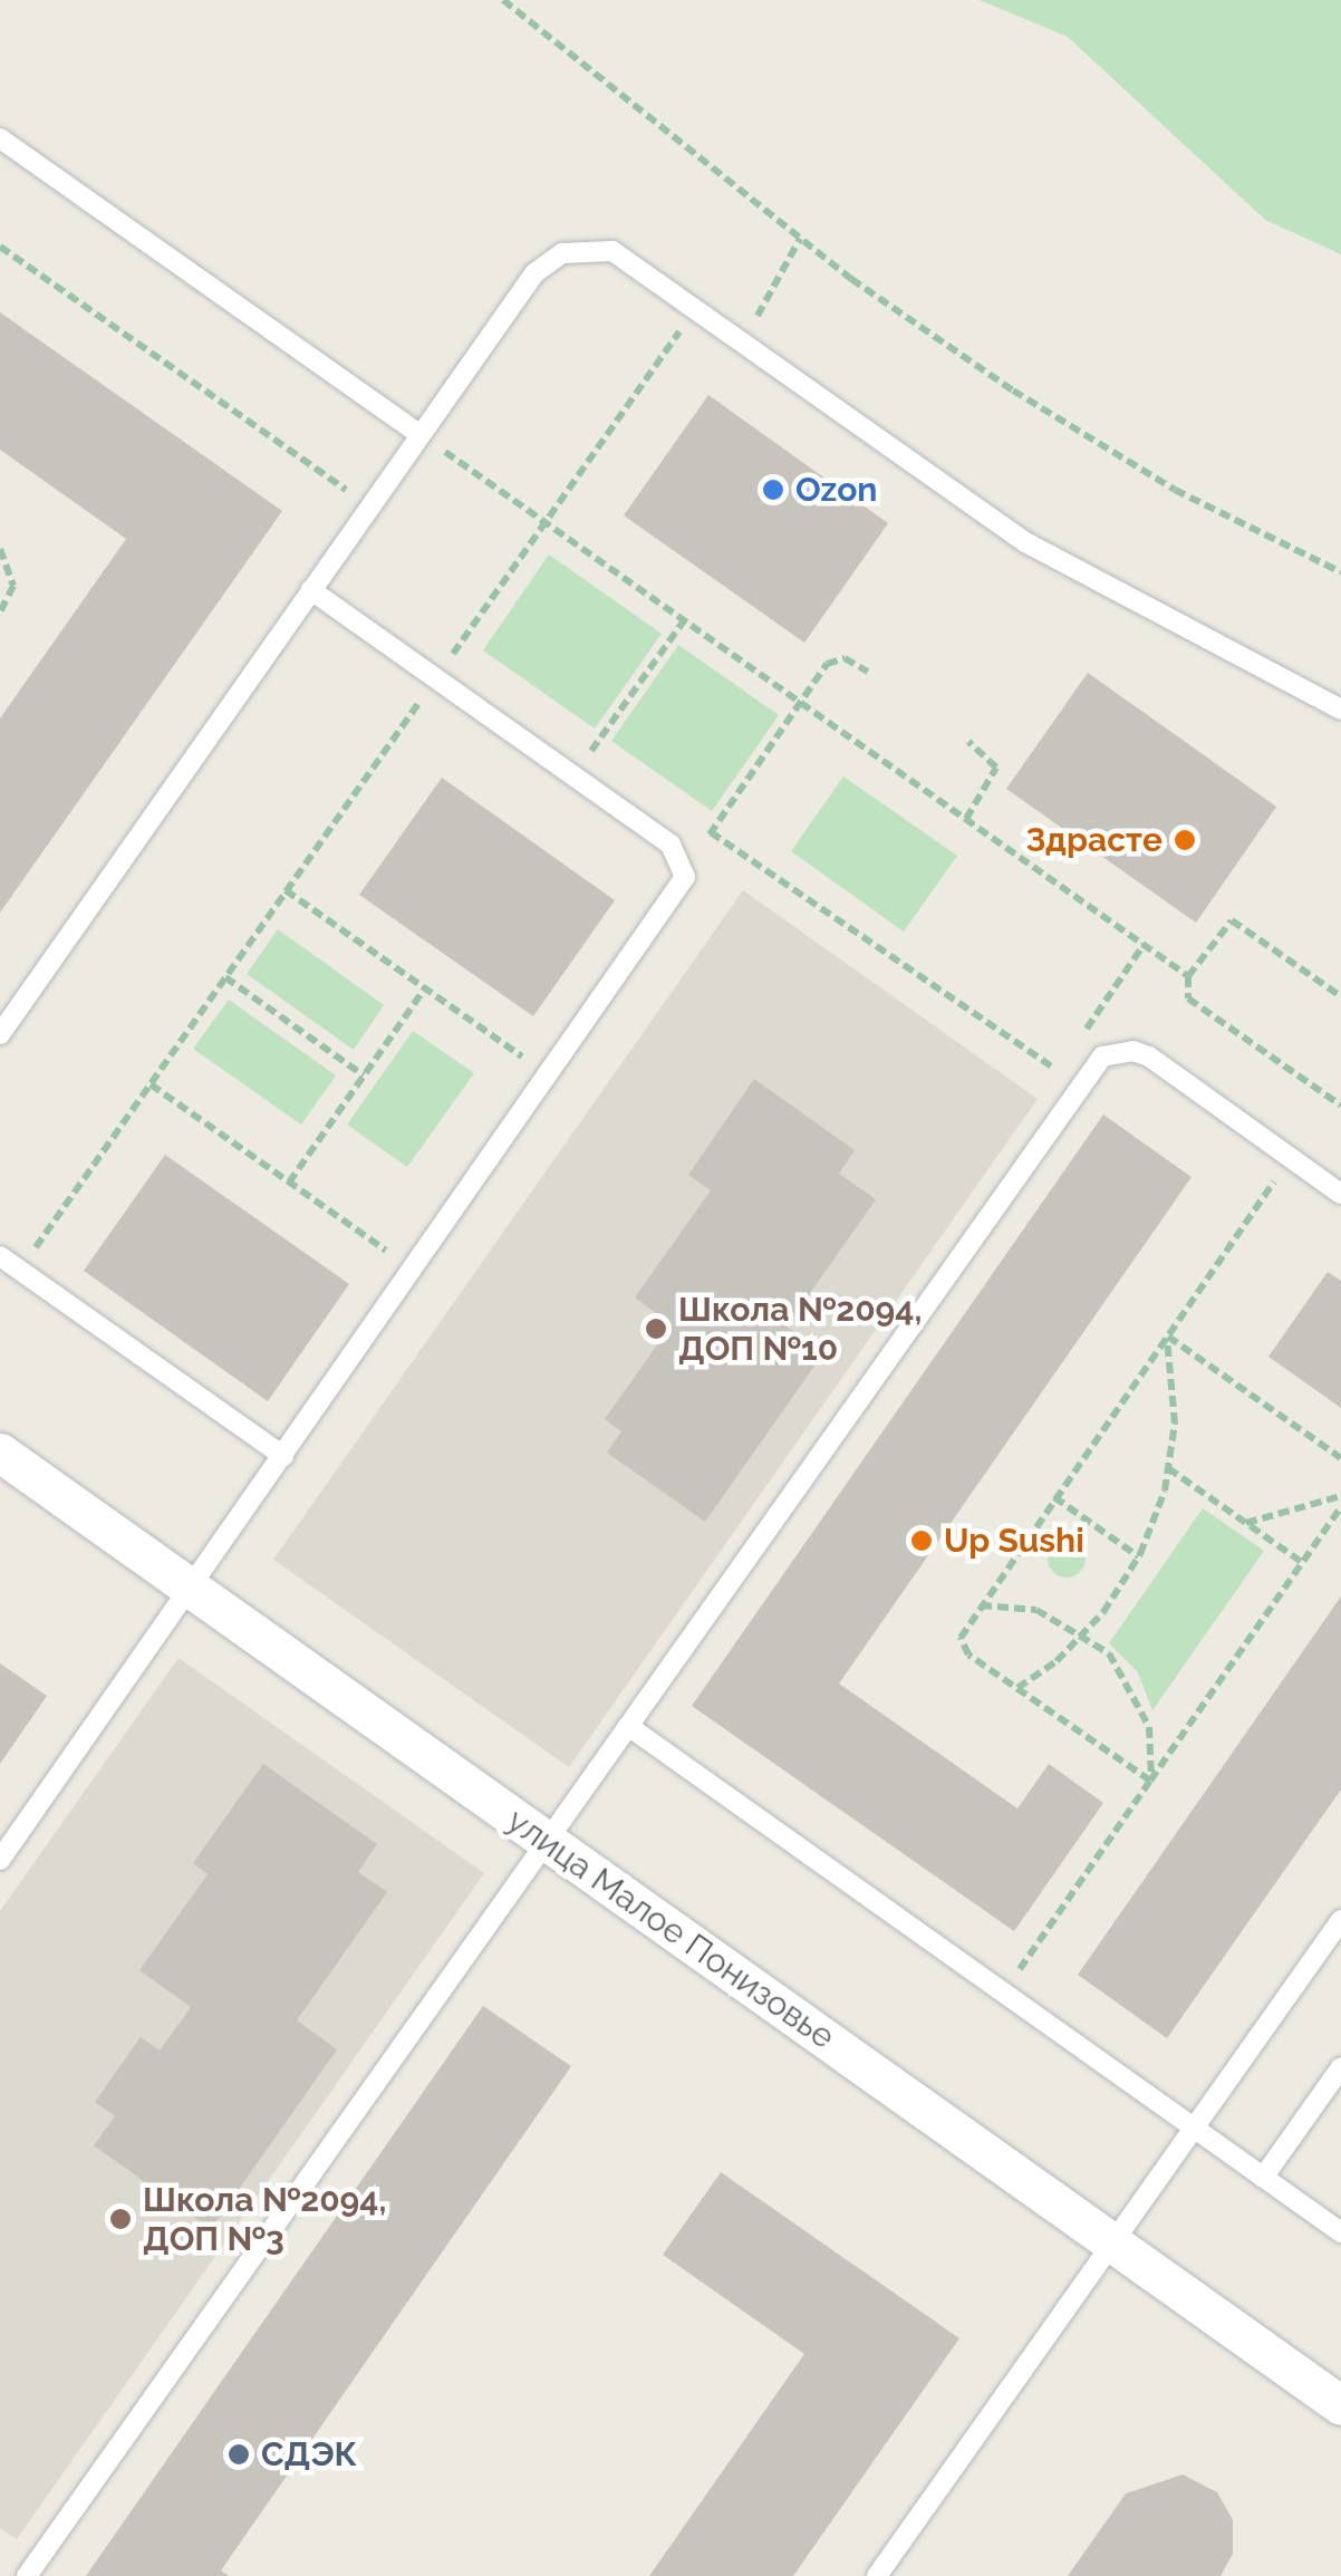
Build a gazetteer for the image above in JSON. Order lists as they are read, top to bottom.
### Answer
{
  "streets": {
    "street": ["улица Малое Понизовье"]
  },
  "places": [
    "Ozon",
    "Здрасте",
    "Школа №2094, ДОП №10",
    "Up Sushi",
    "Школа №2094, ДОП №3",
    "СДЭК"
  ]
}
